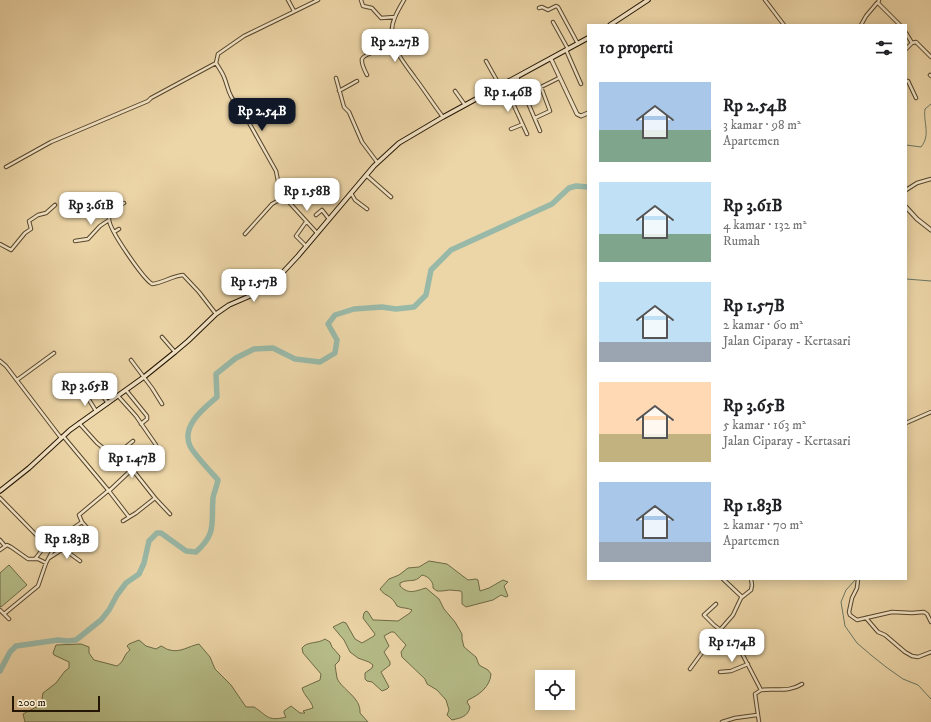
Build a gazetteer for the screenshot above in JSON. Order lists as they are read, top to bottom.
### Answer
{
  "scale_bar": "200 m",
  "page": {
    "heading": "10 properti",
    "price": [
      "Rp 2.27B",
      "Rp 1.46B",
      "Rp 2.54B",
      "Rp 1.58B",
      "Rp 3.61B",
      "Rp 1.57B",
      "Rp 3.65B",
      "Rp 1.47B",
      "Rp 1.83B",
      "Rp 1.74B"
    ],
    "list": [
      {
        "name": "Rp 2.54B",
        "note": "3 kamar · 98 m² · Apartemen"
      },
      {
        "name": "Rp 3.61B",
        "note": "4 kamar · 132 m² · Rumah"
      },
      {
        "name": "Rp 1.57B",
        "note": "2 kamar · 60 m² · Jalan Ciparay - Kertasari"
      },
      {
        "name": "Rp 3.65B",
        "note": "5 kamar · 163 m² · Jalan Ciparay - Kertasari"
      },
      {
        "name": "Rp 1.83B",
        "note": "2 kamar · 70 m² · Apartemen"
      }
    ],
    "scale": "200 m"
  }
}
